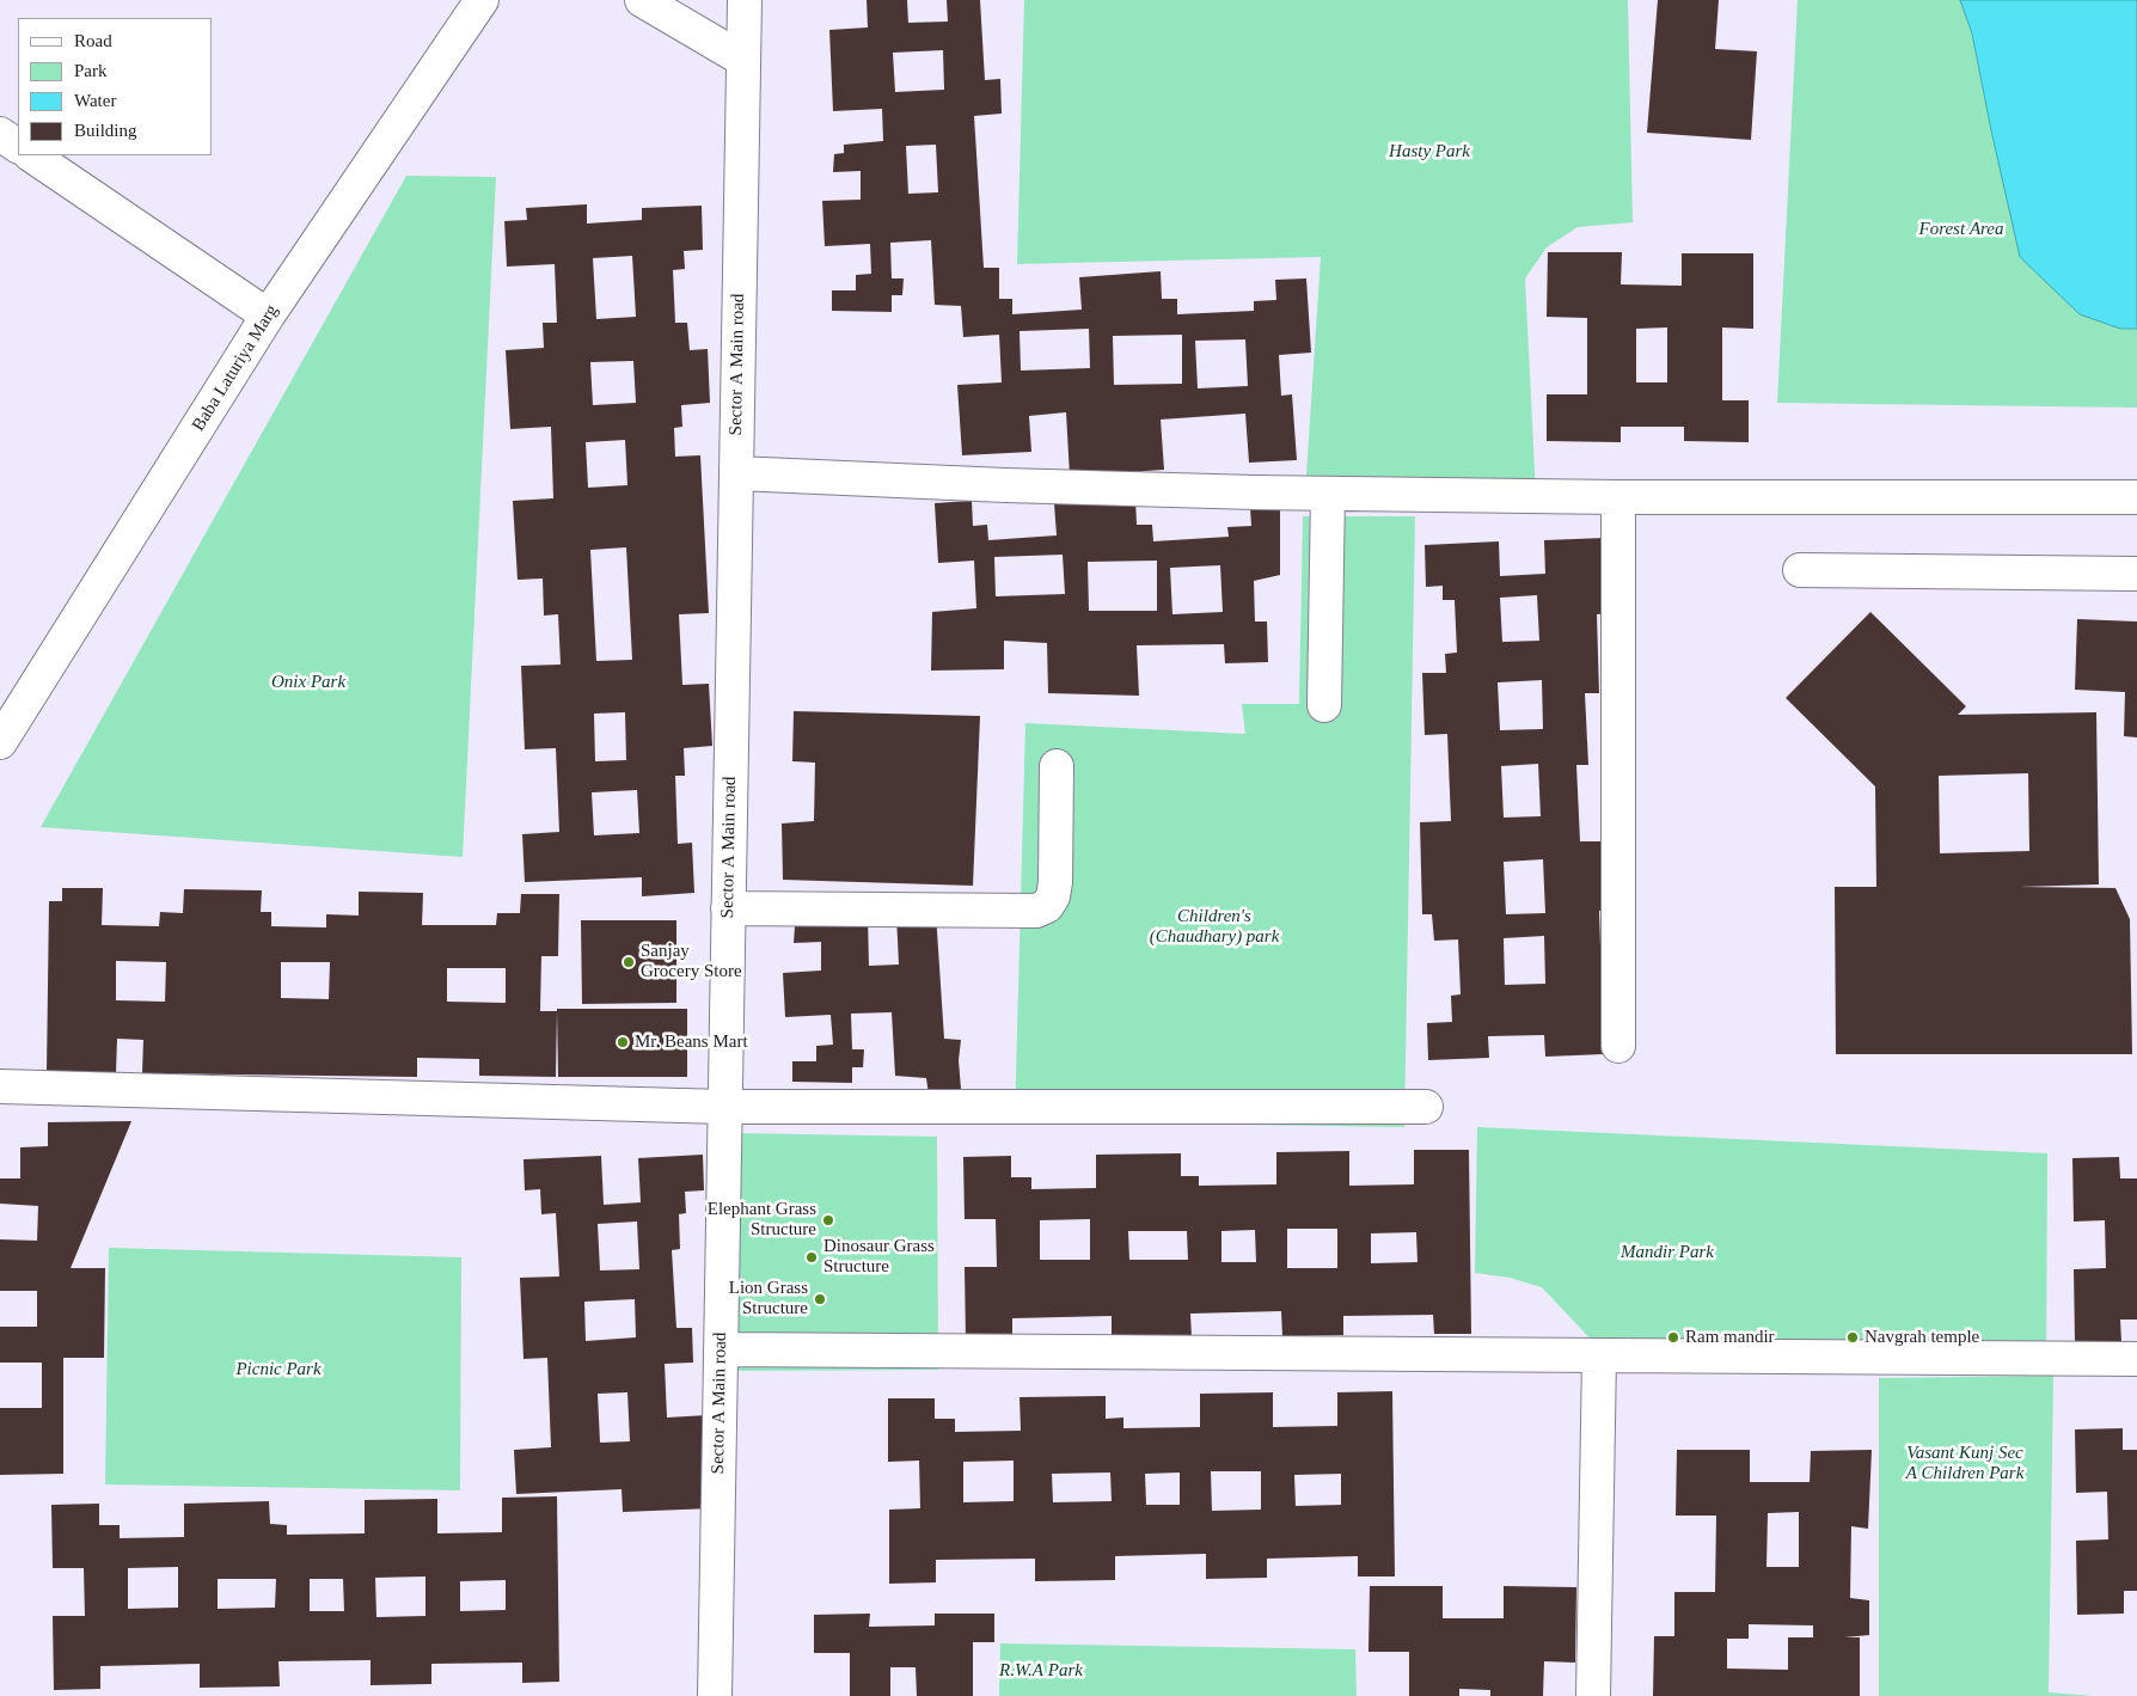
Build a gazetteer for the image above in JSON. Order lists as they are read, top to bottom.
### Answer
{
  "streets": {
    "street": ["Sector A Main road", "Baba Laturiya Marg"]
  },
  "parks": [
    "Hasty Park",
    "Forest Area",
    "Onix Park",
    "Children's (Chaudhary) park",
    "Mandir Park",
    "Picnic Park",
    "Vasant Kunj Sec A Children Park",
    "R.W.A Park"
  ],
  "places": [
    "Sanjay Grocery Store",
    "Mr. Beans Mart",
    "Elephant Grass Structure",
    "Dinosaur Grass Structure",
    "Lion Grass Structure",
    "Ram mandir",
    "Navgrah temple"
  ],
  "legend": [
    "Road",
    "Park",
    "Water",
    "Building"
  ]
}
